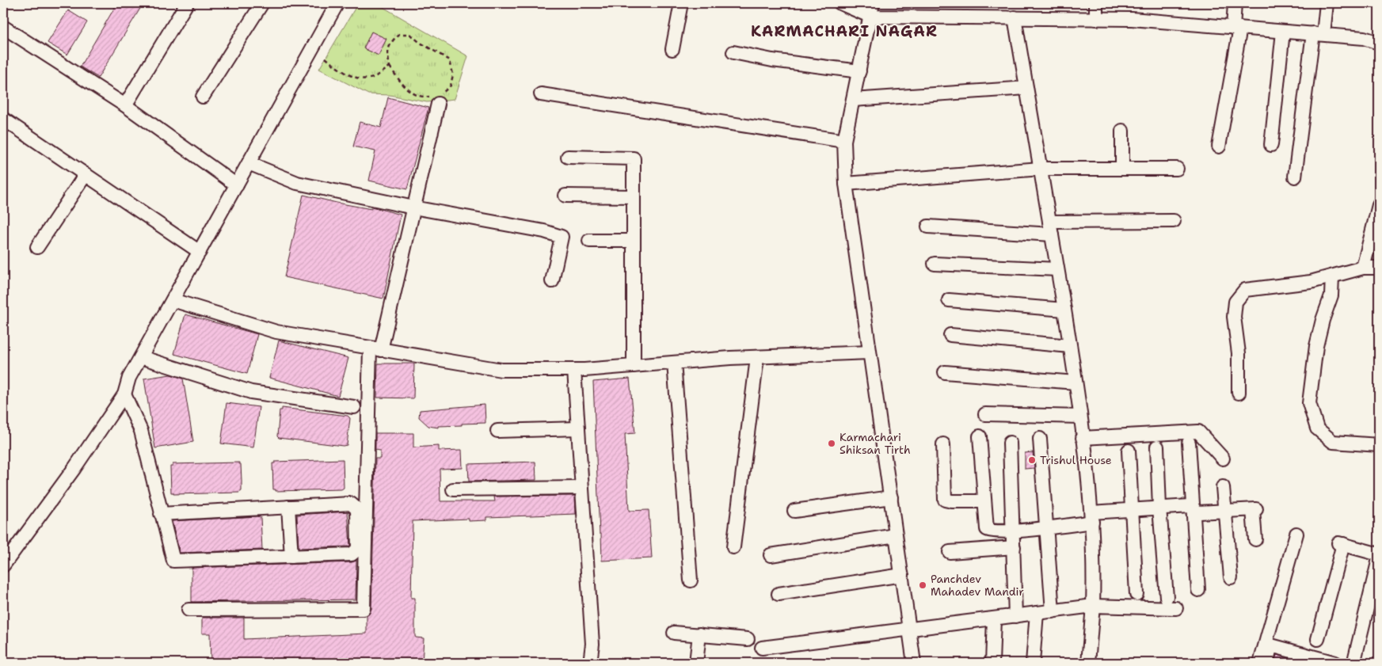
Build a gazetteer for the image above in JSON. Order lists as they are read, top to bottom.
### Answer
{
  "districts": ["KARMACHARI NAGAR"],
  "places": ["Karmachari Shiksan Tirth", "Trishul House", "Panchdev Mahadev Mandir"]
}
